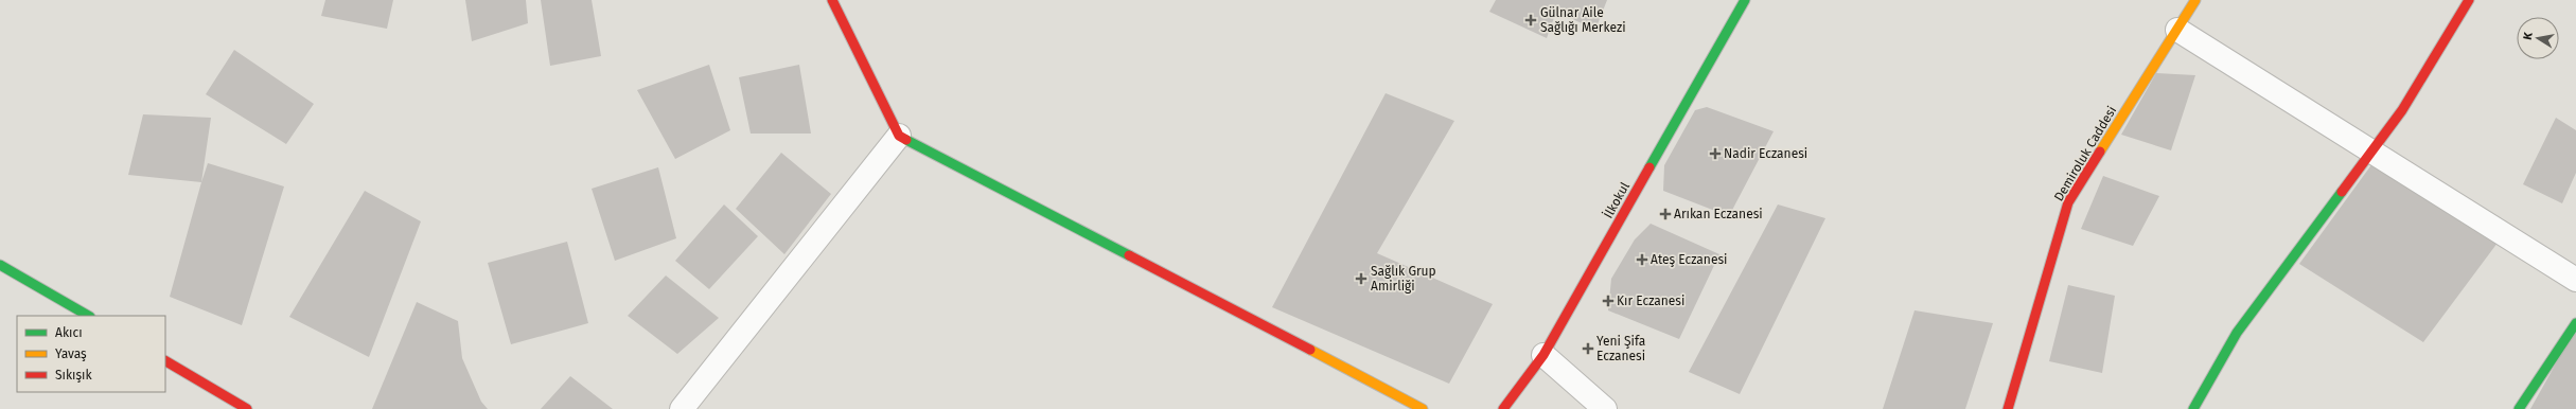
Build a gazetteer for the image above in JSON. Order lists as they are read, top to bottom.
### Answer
{
  "streets": {
    "street": ["Demiroluk Caddesi", "İlkokul"]
  },
  "places": {
    "health": [
      "Gülnar Aile Sağlığı Merkezi",
      "Nadir Eczanesi",
      "Arıkan Eczanesi",
      "Ateş Eczanesi",
      "Sağlık Grup Amirliği",
      "Kır Eczanesi",
      "Yeni Şifa Eczanesi"
    ]
  },
  "legend": ["Akıcı", "Yavaş", "Sıkışık"],
  "north": "left"
}
